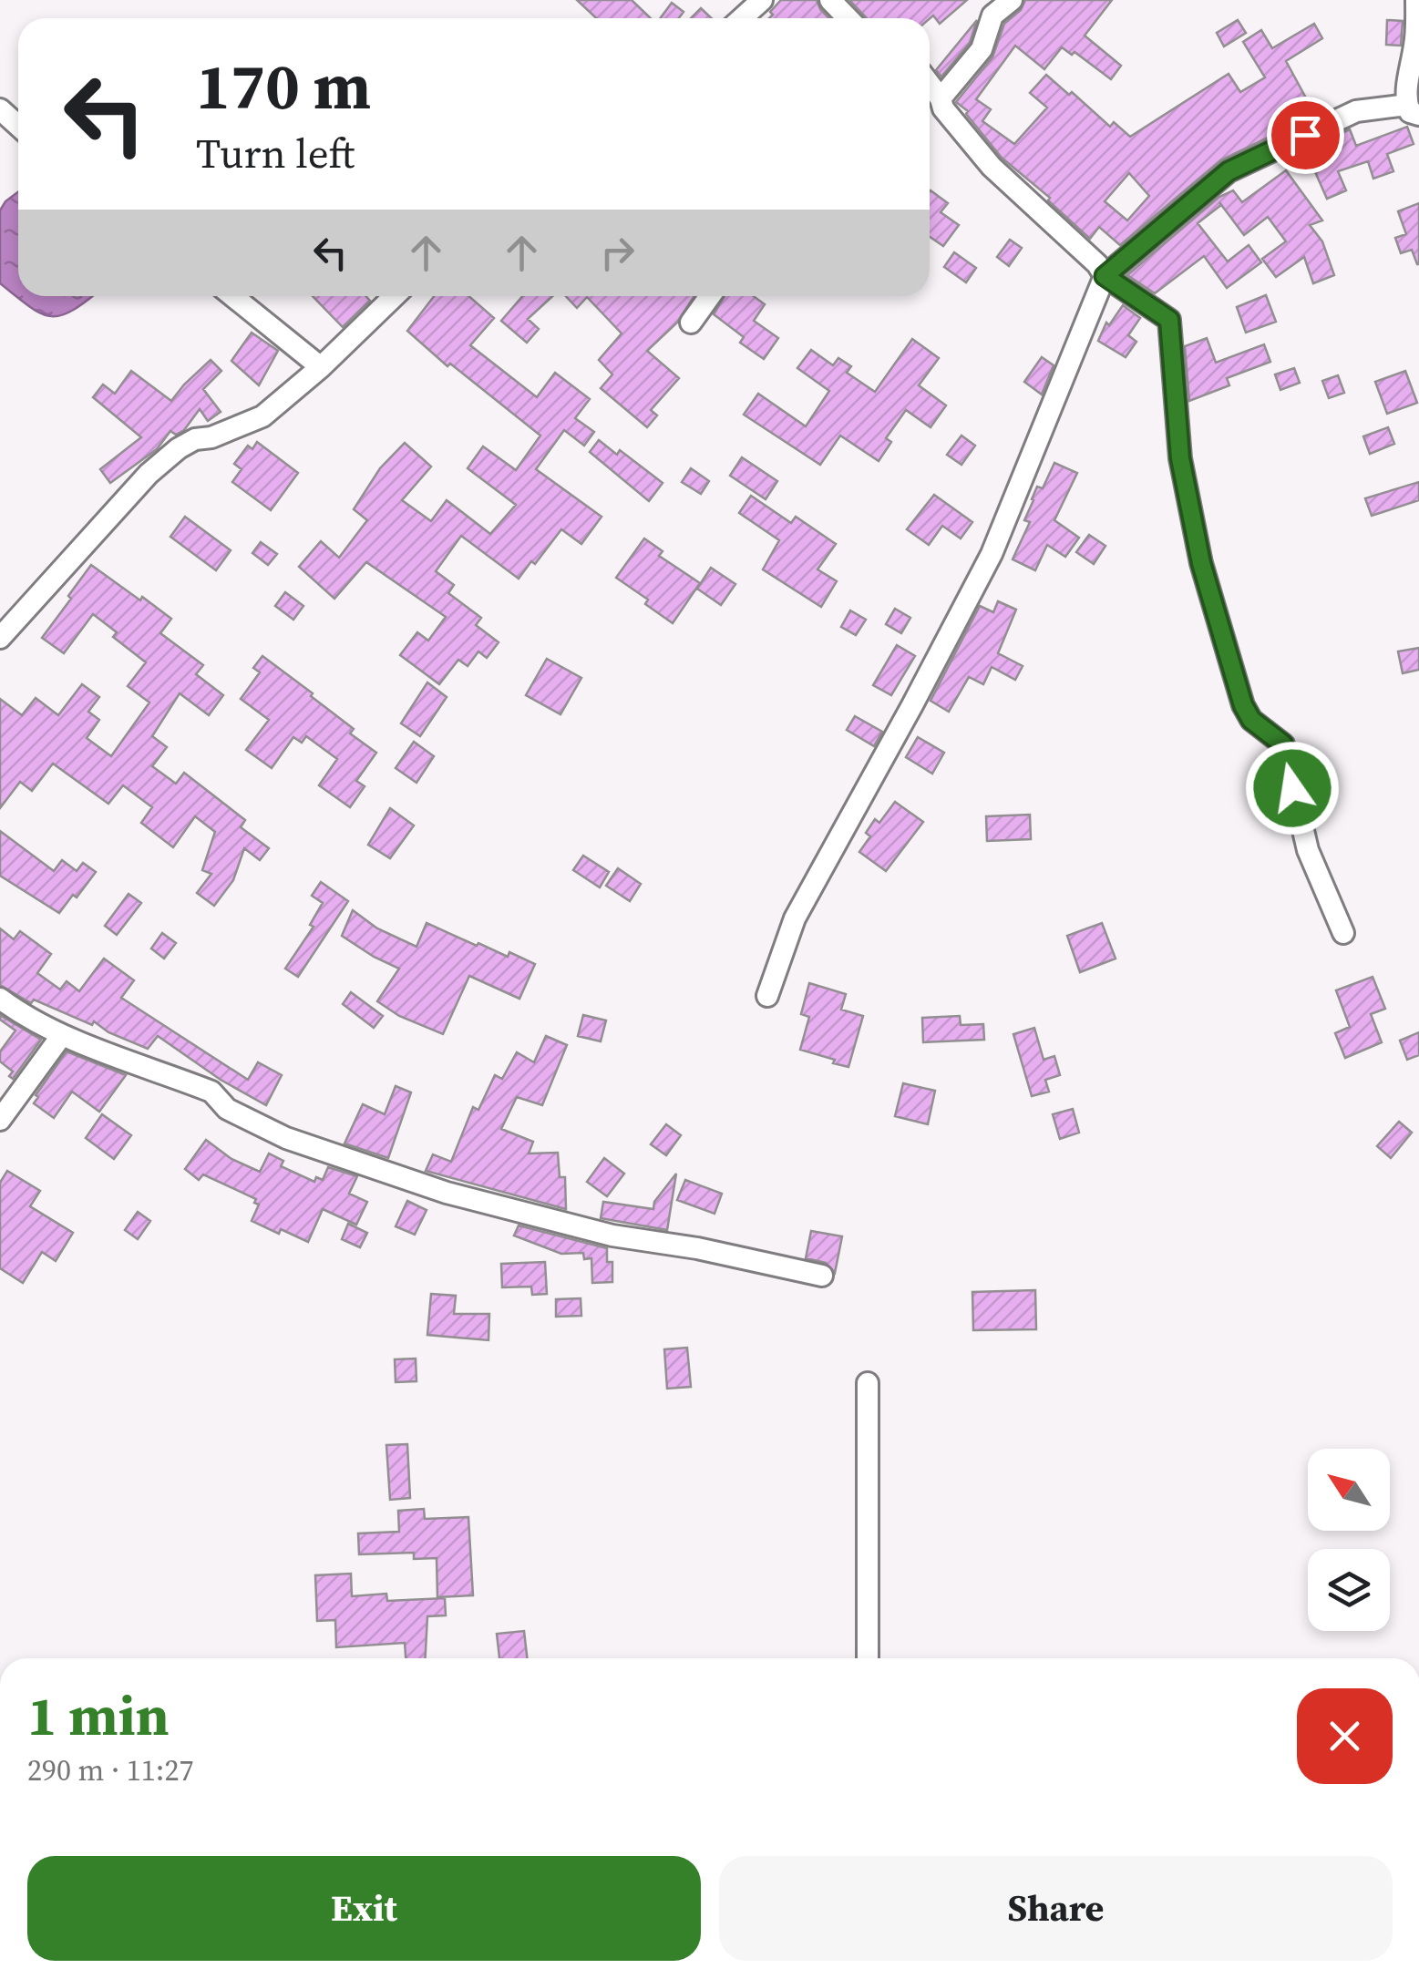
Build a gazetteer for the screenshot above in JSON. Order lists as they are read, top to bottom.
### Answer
{
  "north": "top left",
  "page": {
    "turn": ["170 m", "Turn left"],
    "heading": ["1 min", "290 m · 11:27"],
    "buttons": ["Exit", "Share"]
  }
}
